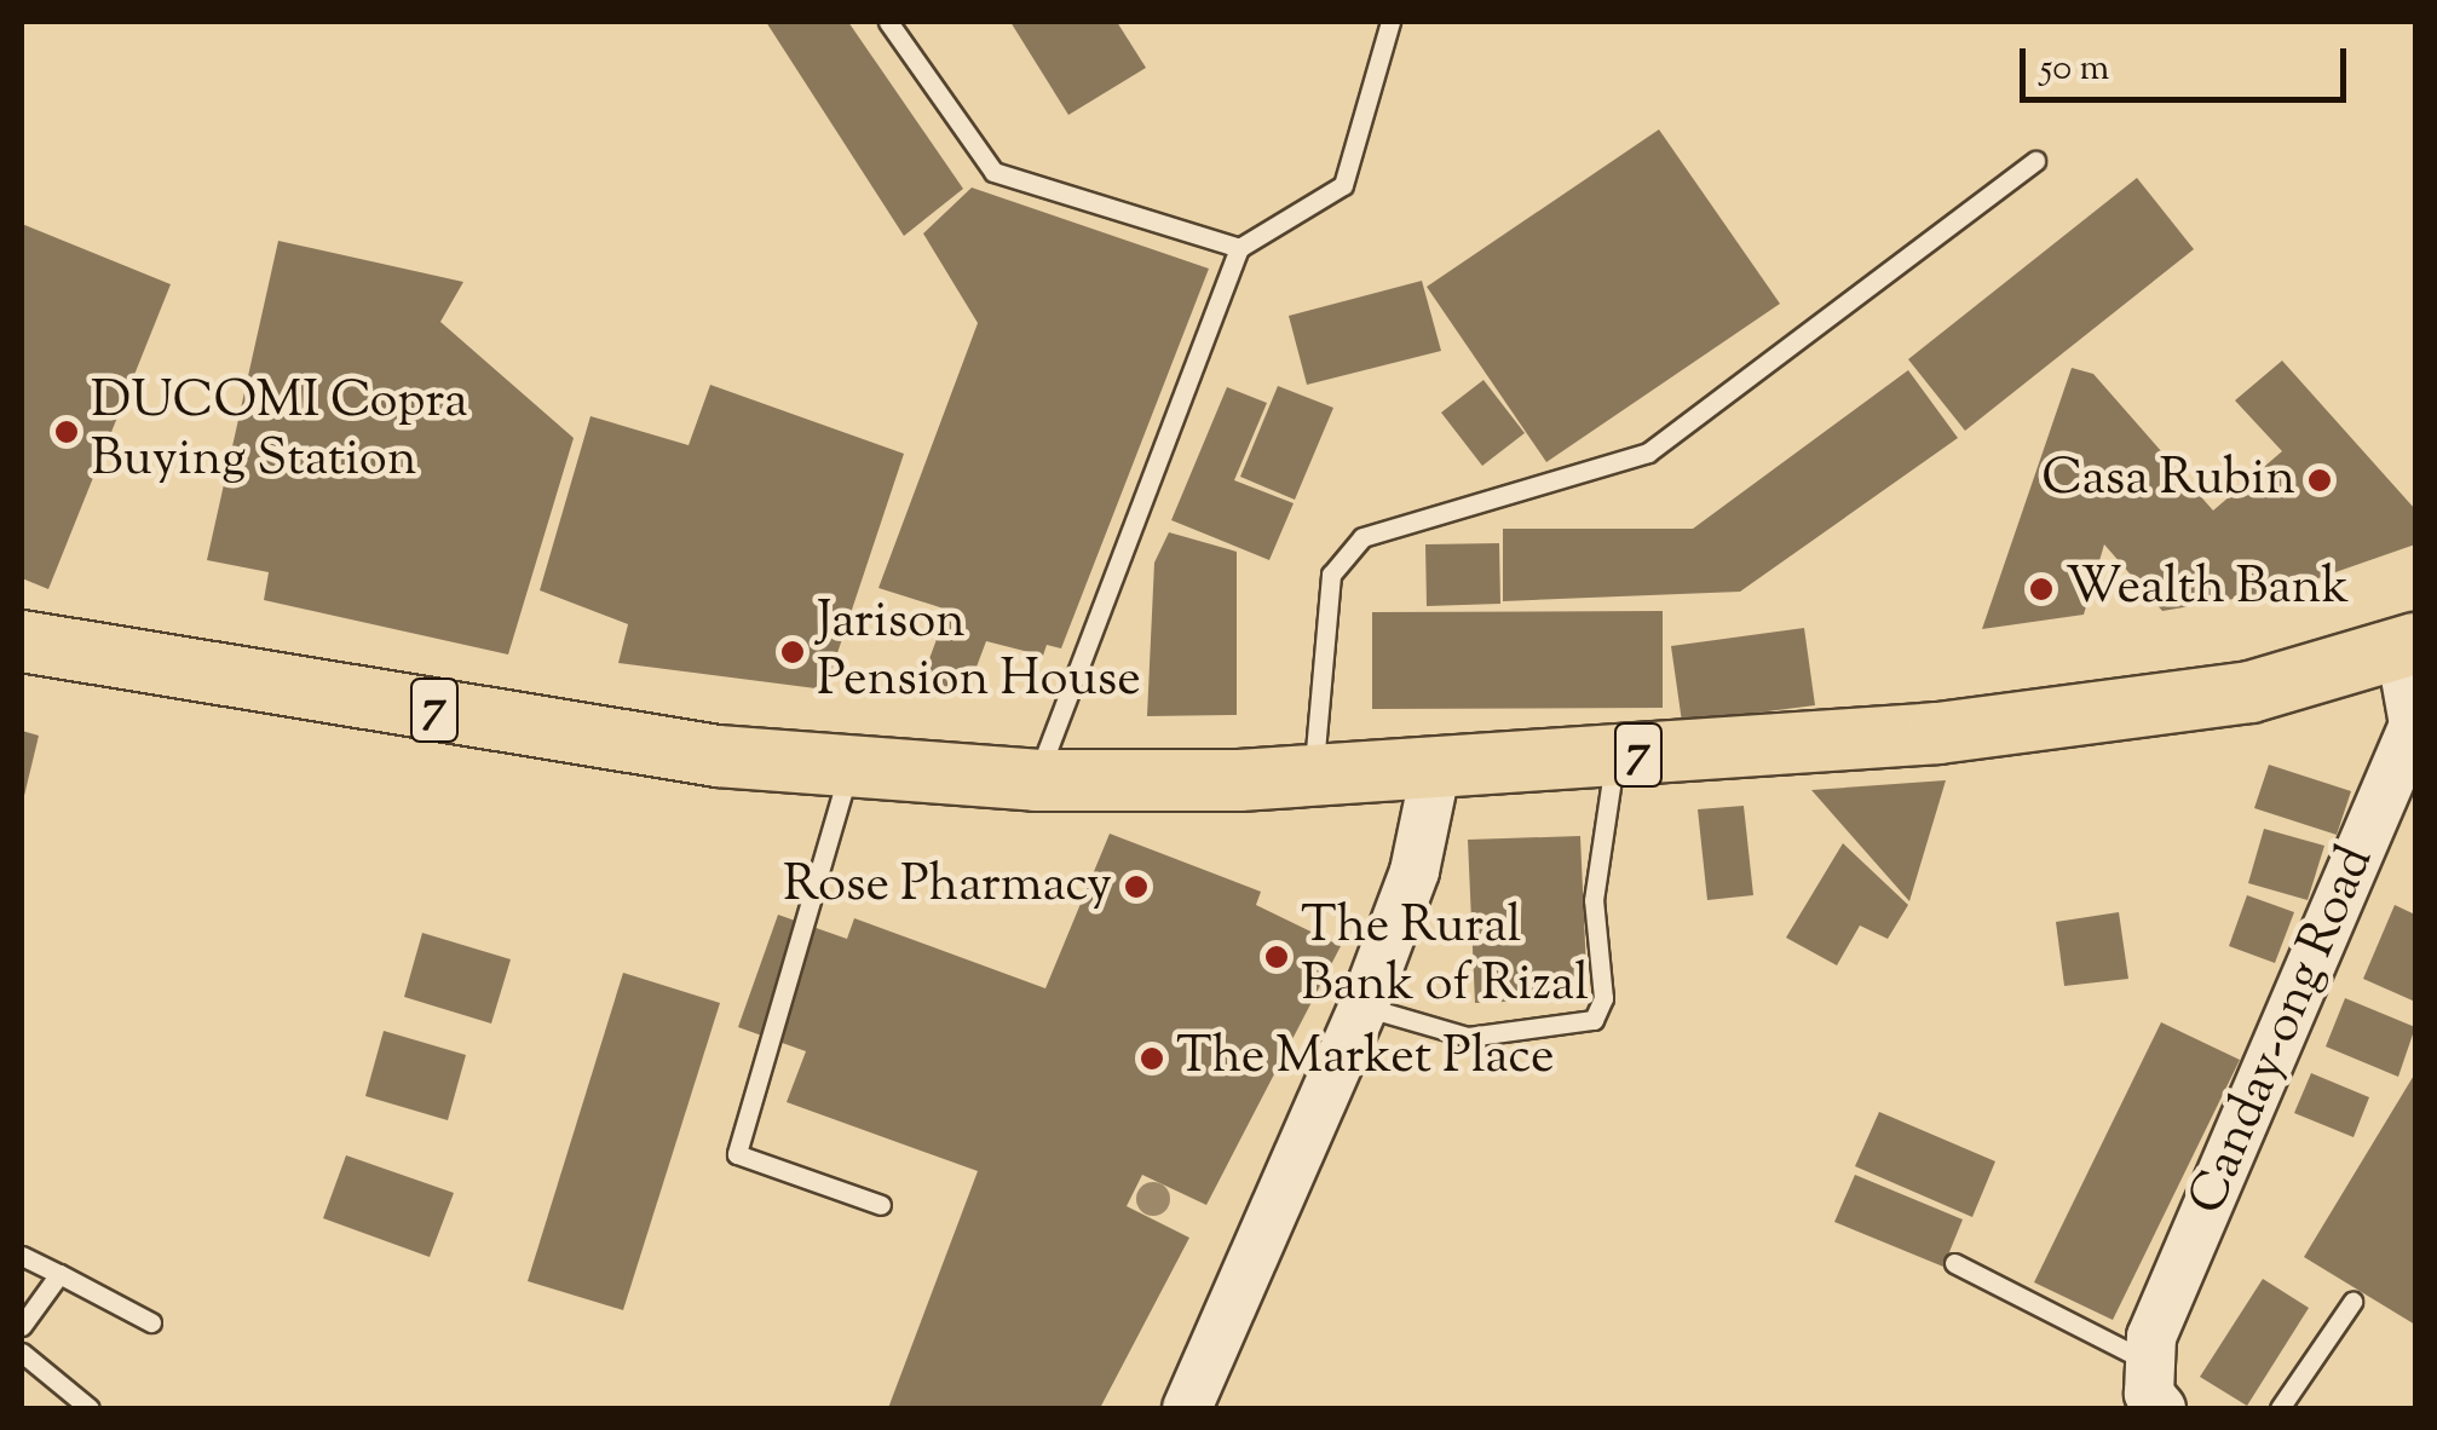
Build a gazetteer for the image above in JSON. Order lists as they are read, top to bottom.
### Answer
{
  "streets": {
    "main road": ["7"],
    "street": ["Canday-ong Road"]
  },
  "crossings": [
    ["7", "Canday-ong Road"]
  ],
  "places": [
    "DUCOMI Copra Buying Station",
    "Casa Rubin",
    "Wealth Bank",
    "Jarison Pension House",
    "Rose Pharmacy",
    "The Rural Bank of Rizal",
    "The Market Place"
  ],
  "scale_bar": "50 m"
}
